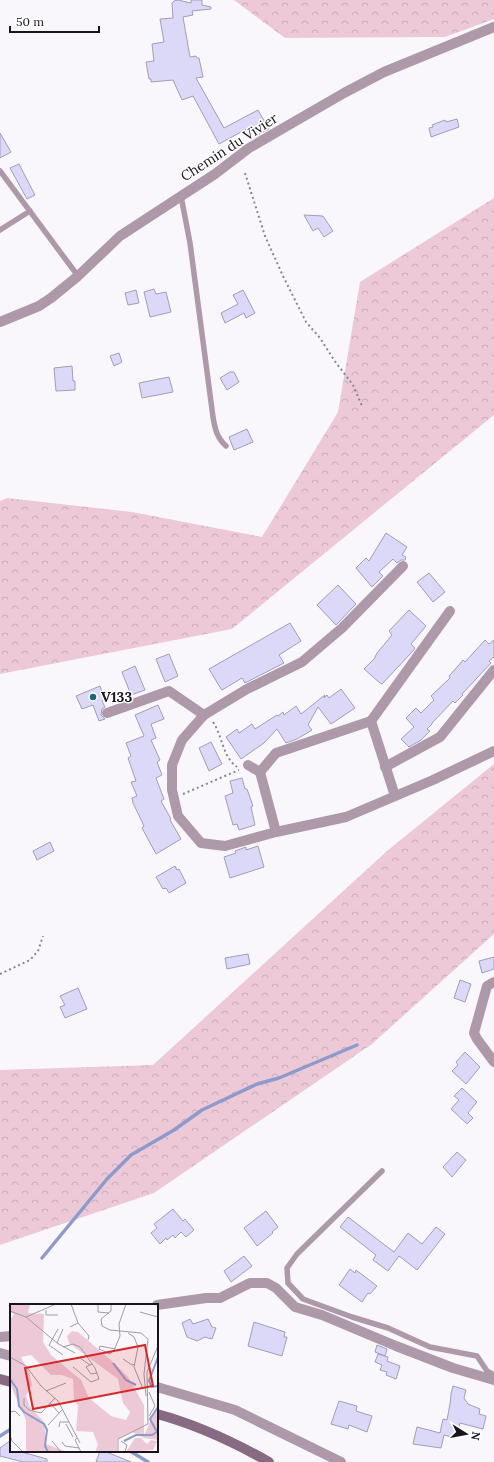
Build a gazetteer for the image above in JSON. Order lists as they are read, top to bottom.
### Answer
{
  "streets": {
    "street": ["Chemin du Vivier"]
  },
  "places": ["V133"],
  "scale_bar": "50 m",
  "north": "right"
}
